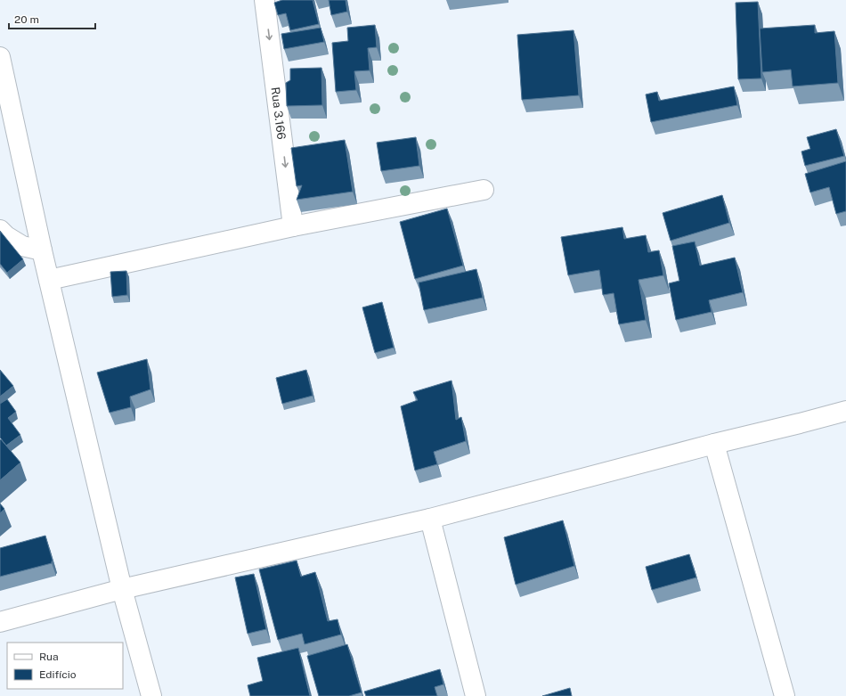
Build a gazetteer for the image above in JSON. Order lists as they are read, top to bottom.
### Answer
{
  "streets": {
    "street": ["Rua 3.166"]
  },
  "one_way": ["Rua 3.166"],
  "legend": ["Rua", "Edifício"],
  "scale_bar": "20 m"
}
